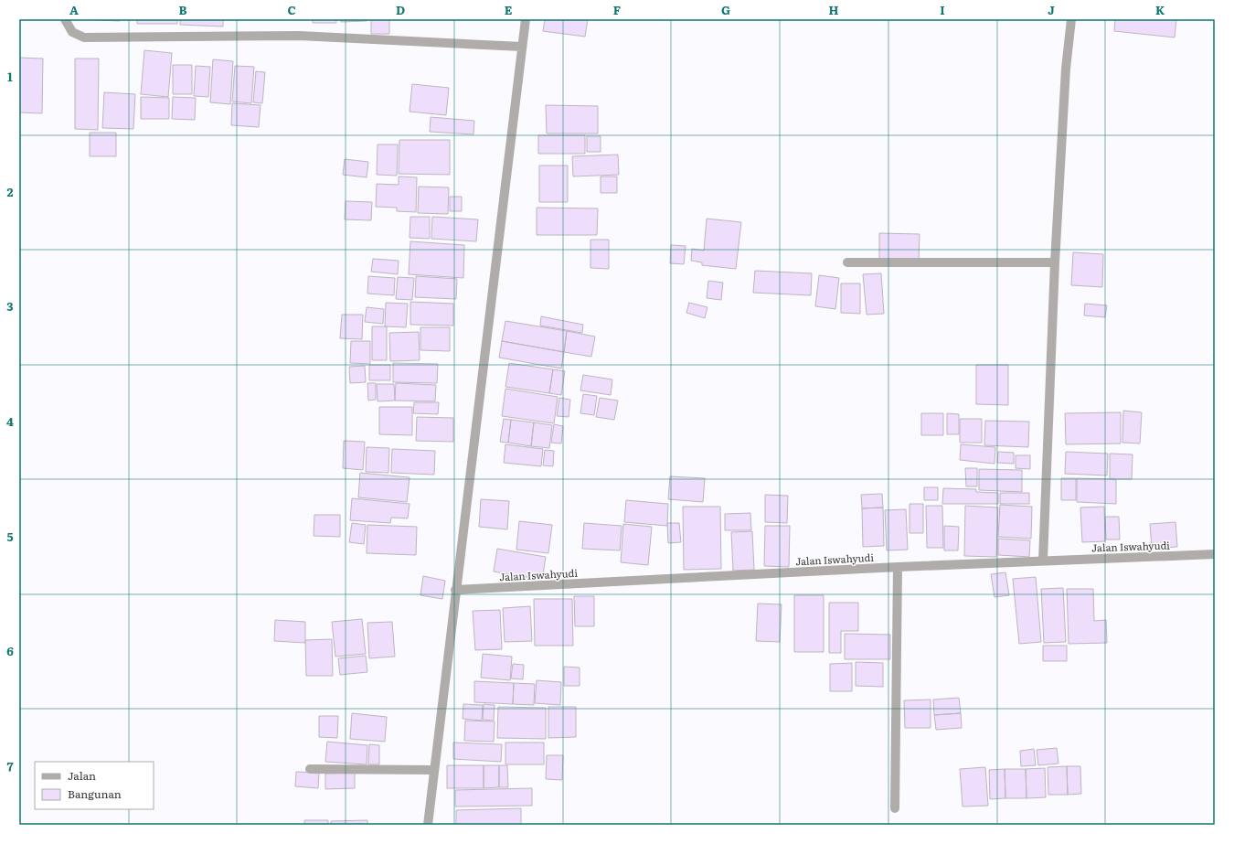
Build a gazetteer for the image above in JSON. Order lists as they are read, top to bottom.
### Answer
{
  "streets": {
    "street": ["Jalan Iswahyudi"]
  },
  "legend": ["Jalan", "Bangunan"],
  "grid": {
    "columns": [
      "A",
      "B",
      "C",
      "D",
      "E",
      "F",
      "G",
      "H",
      "I",
      "J",
      "K"
    ],
    "rows": [
      "1",
      "2",
      "3",
      "4",
      "5",
      "6",
      "7"
    ]
  }
}
